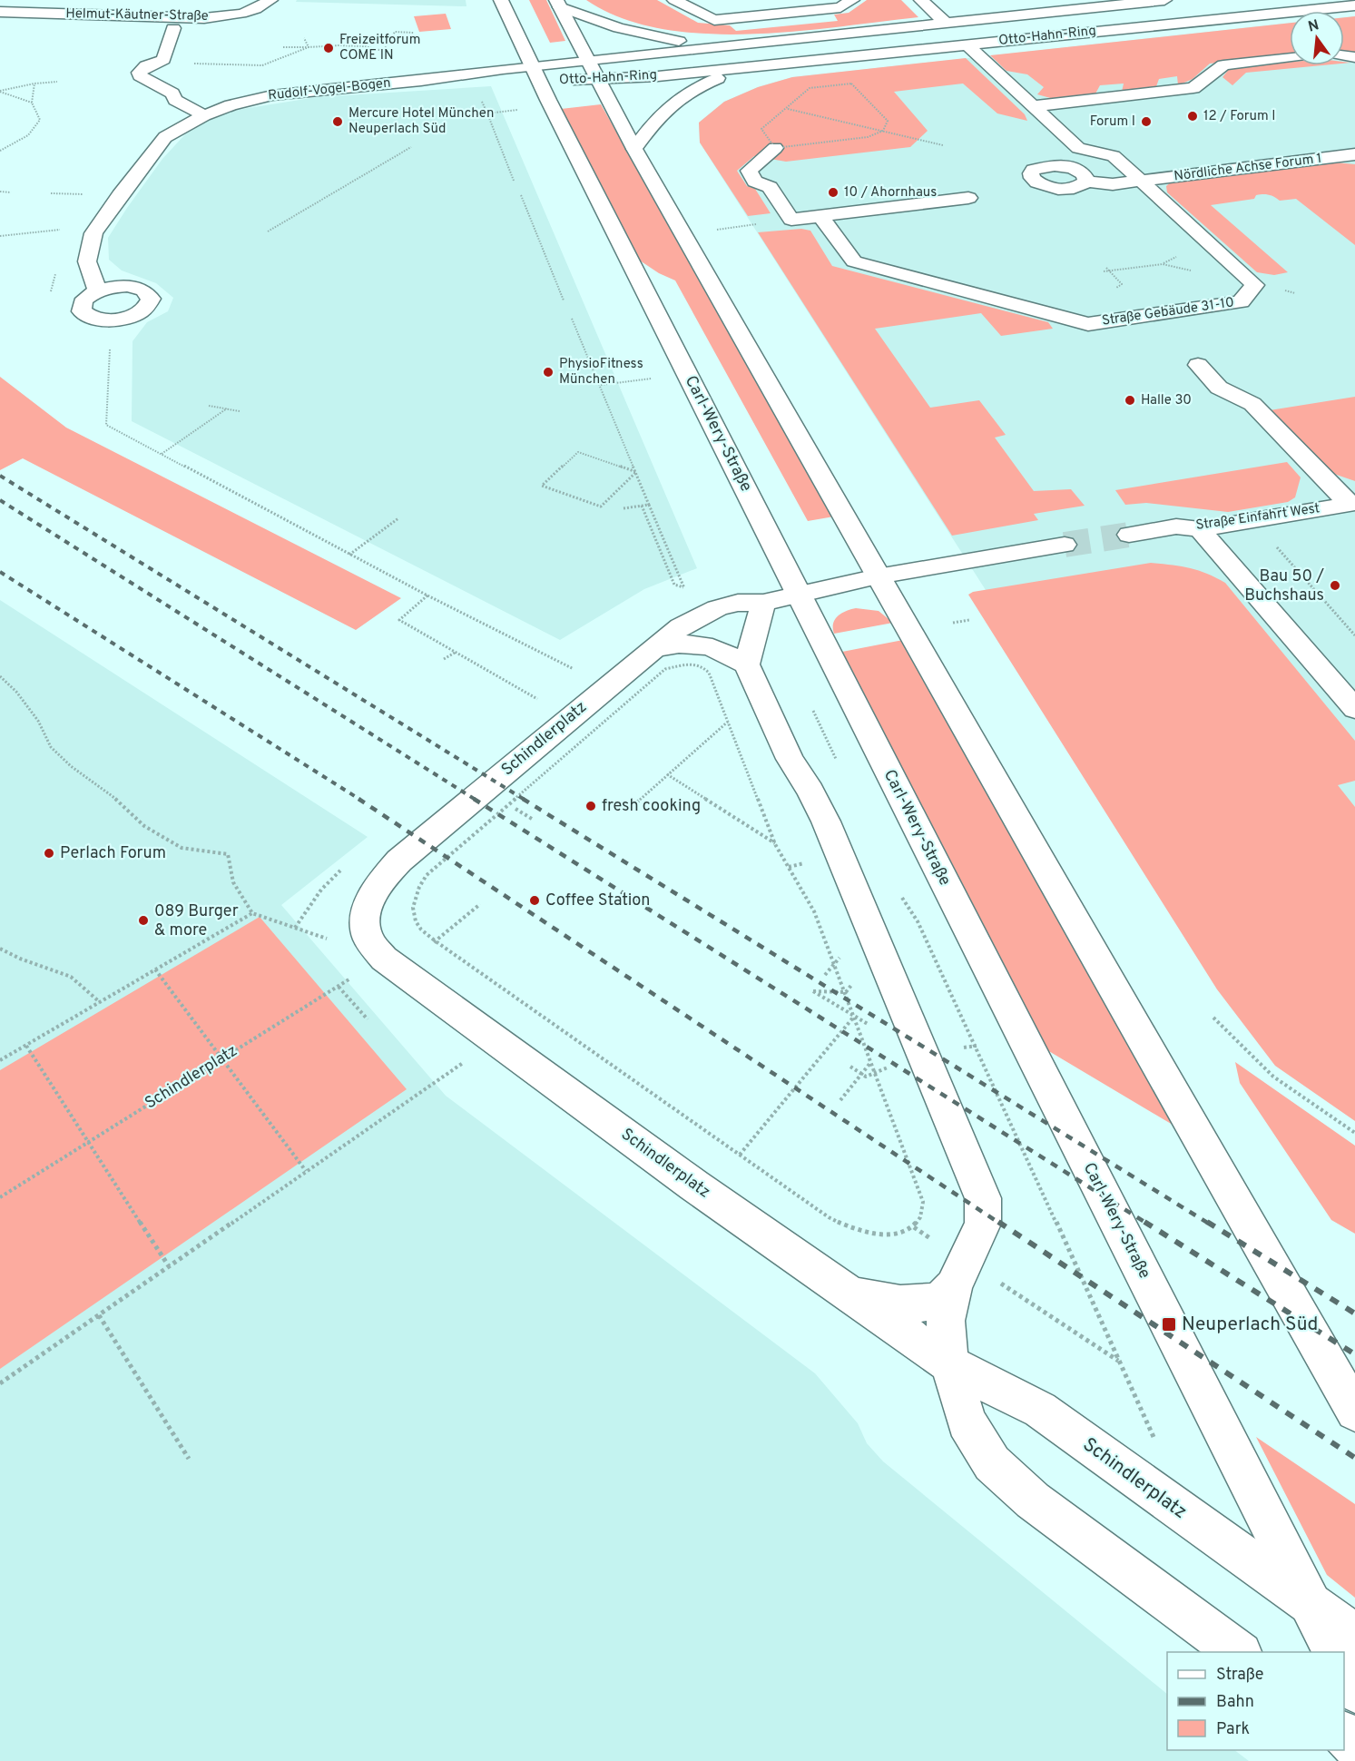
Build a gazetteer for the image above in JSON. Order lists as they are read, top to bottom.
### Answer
{
  "streets": {
    "street": [
      "Helmut-Käutner-Straße",
      "Otto-Hahn-Ring",
      "Rudolf-Vogel-Bogen",
      "Nördliche Achse Forum 1",
      "Straße Gebäude 31-10",
      "Carl-Wery-Straße",
      "Straße Einfahrt West",
      "Schindlerplatz"
    ]
  },
  "crossings": [
    ["Otto-Hahn-Ring", "Rudolf-Vogel-Bogen"],
    ["Otto-Hahn-Ring", "Carl-Wery-Straße"],
    ["Rudolf-Vogel-Bogen", "Carl-Wery-Straße"],
    ["Nördliche Achse Forum 1", "Straße Gebäude 31-10"],
    ["Carl-Wery-Straße", "Schindlerplatz"]
  ],
  "places": {
    "other": [
      "Freizeitforum COME IN",
      "12 / Forum I",
      "Mercure Hotel München Neuperlach Süd",
      "Forum I",
      "10 / Ahornhaus",
      "PhysioFitness München",
      "Halle 30",
      "Bau 50 / Buchshaus",
      "fresh cooking",
      "Perlach Forum",
      "Coffee Station",
      "089 Burger & more"
    ],
    "transit": ["Neuperlach Süd"]
  },
  "legend": ["Straße", "Bahn", "Park"],
  "north": "top"
}
